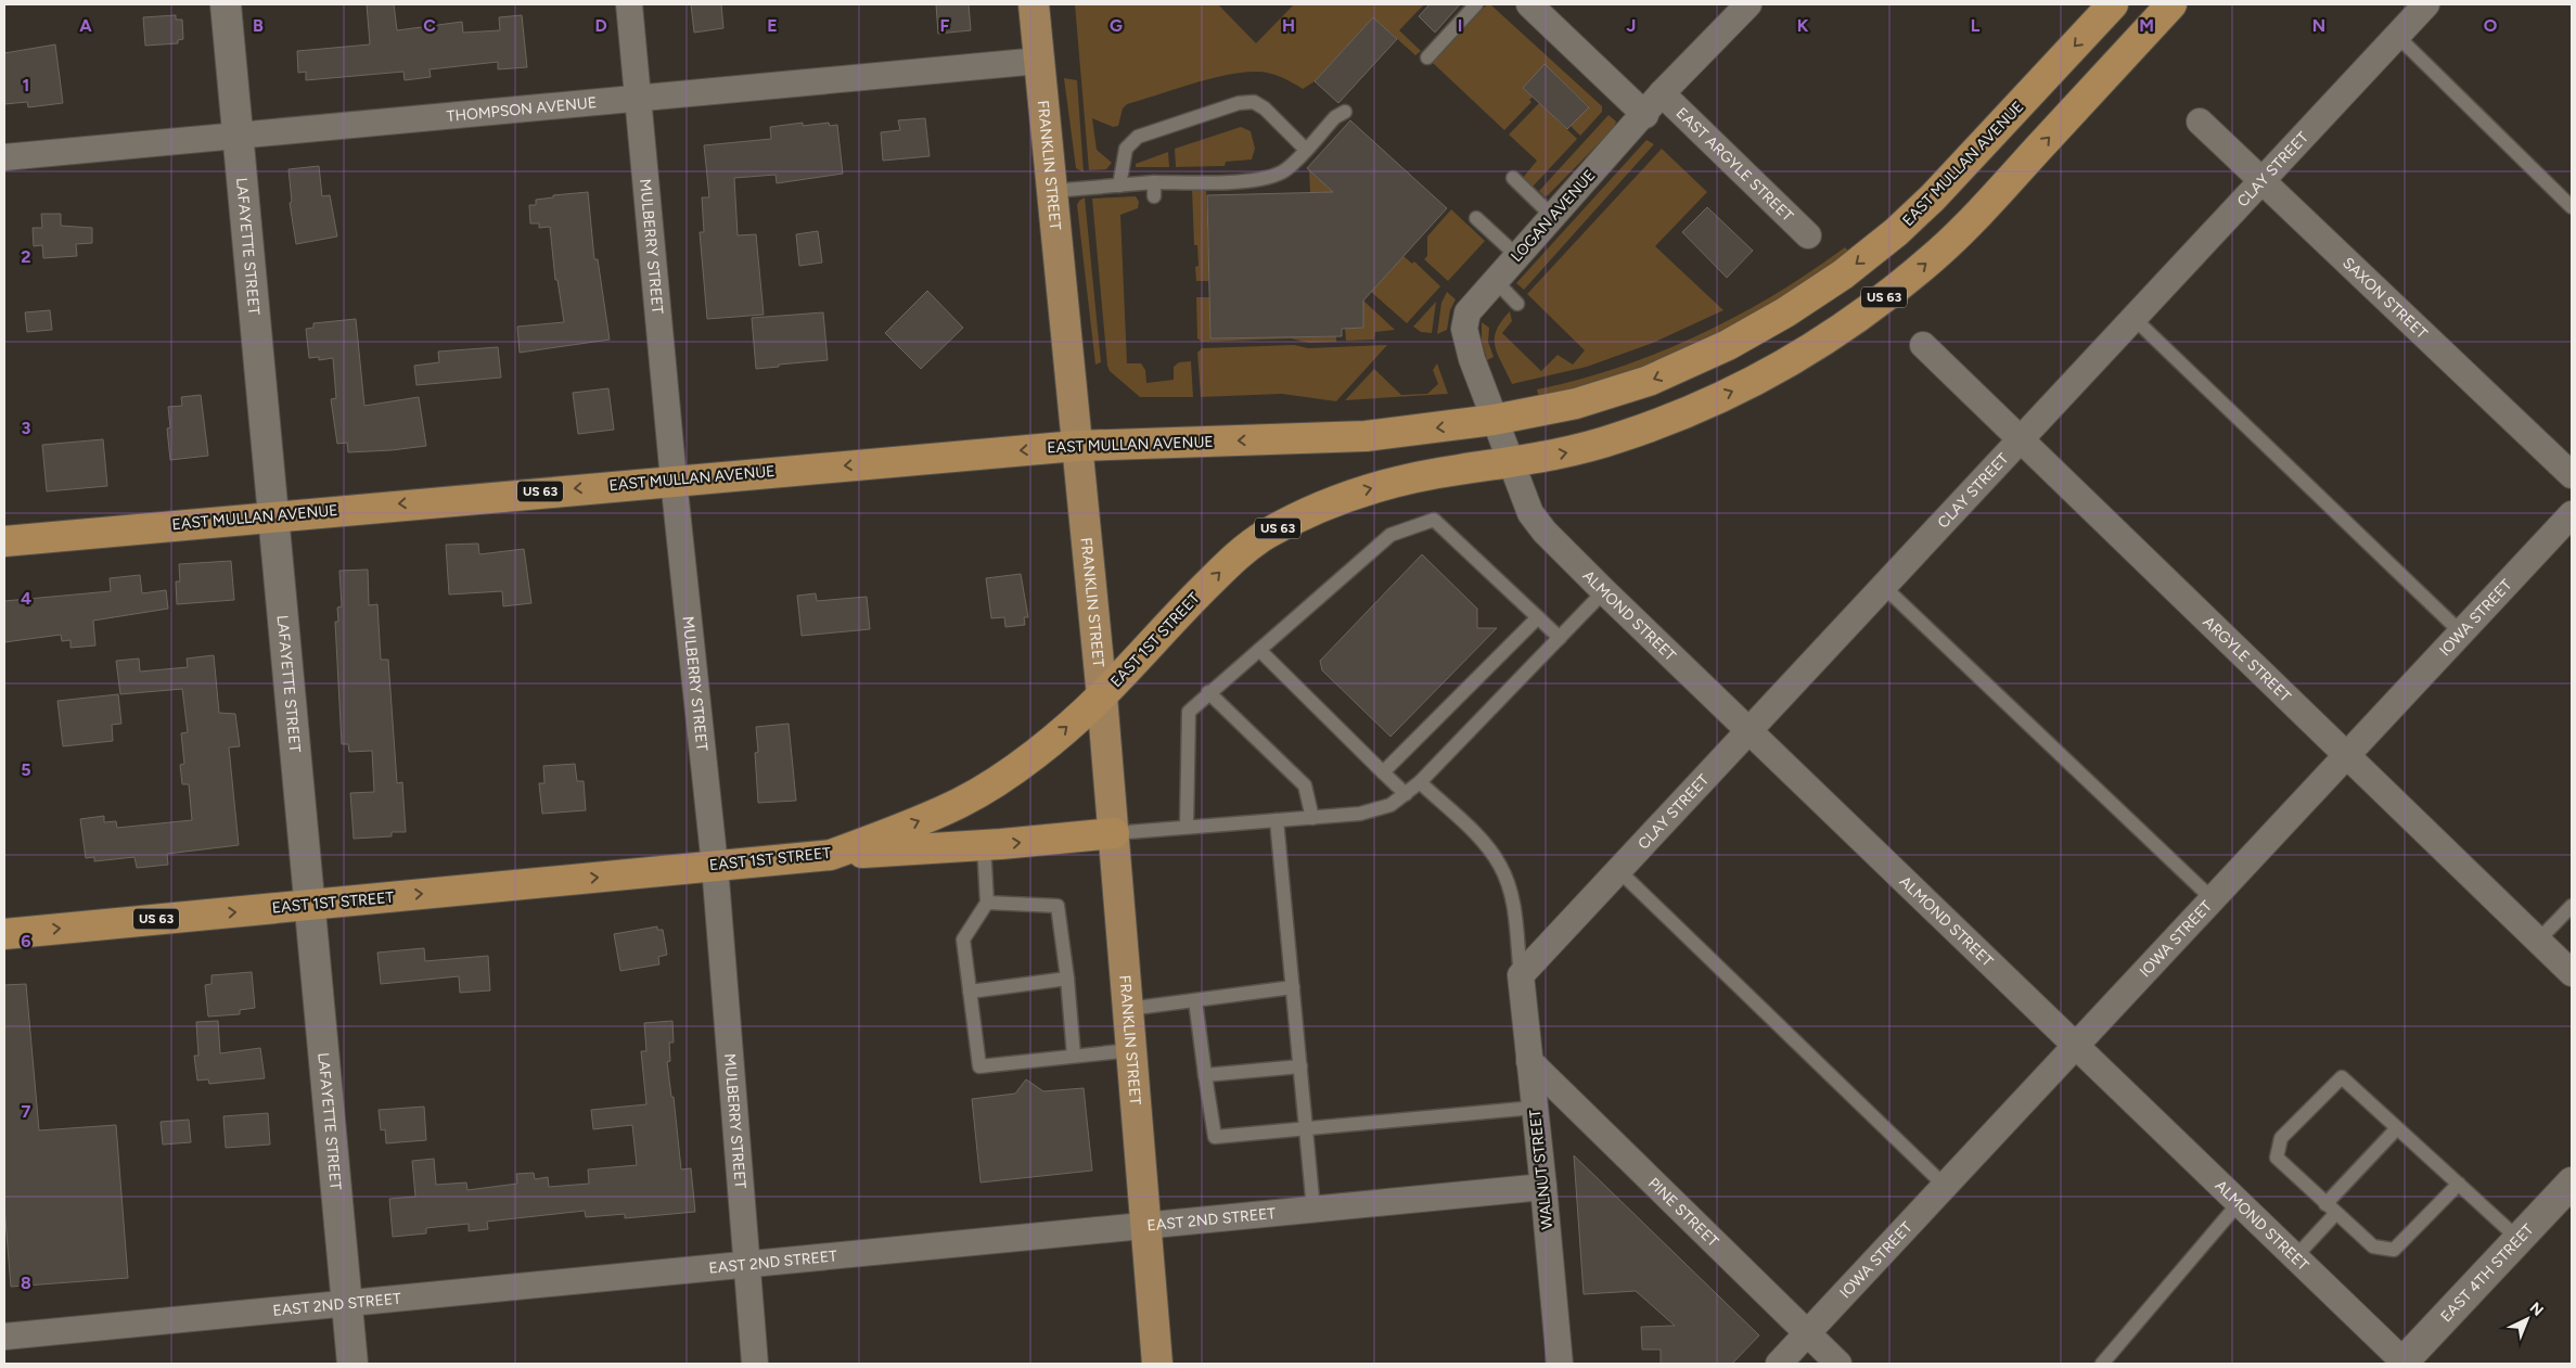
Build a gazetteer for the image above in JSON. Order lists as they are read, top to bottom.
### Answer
{
  "streets": {
    "highway": ["EAST MULLAN AVENUE", "US 63", "EAST 1ST STREET"],
    "main road": ["FRANKLIN STREET"],
    "street": [
      "THOMPSON AVENUE",
      "EAST ARGYLE STREET",
      "CLAY STREET",
      "LOGAN AVENUE",
      "LAFAYETTE STREET",
      "MULBERRY STREET",
      "SAXON STREET",
      "ALMOND STREET",
      "IOWA STREET",
      "ARGYLE STREET",
      "WALNUT STREET",
      "PINE STREET",
      "EAST 2ND STREET",
      "EAST 4TH STREET"
    ]
  },
  "crossings": [
    ["THOMPSON AVENUE", "FRANKLIN STREET"],
    ["THOMPSON AVENUE", "LAFAYETTE STREET"],
    ["THOMPSON AVENUE", "MULBERRY STREET"],
    ["EAST ARGYLE STREET", "LOGAN AVENUE"],
    ["EAST MULLAN AVENUE", "FRANKLIN STREET"],
    ["EAST MULLAN AVENUE", "LOGAN AVENUE"],
    ["EAST MULLAN AVENUE", "LAFAYETTE STREET"],
    ["EAST MULLAN AVENUE", "MULBERRY STREET"],
    ["FRANKLIN STREET", "EAST 1ST STREET"],
    ["FRANKLIN STREET", "EAST 2ND STREET"],
    ["CLAY STREET", "SAXON STREET"],
    ["CLAY STREET", "ALMOND STREET"],
    ["CLAY STREET", "ARGYLE STREET"],
    ["CLAY STREET", "WALNUT STREET"],
    ["LOGAN AVENUE", "US 63"],
    ["LOGAN AVENUE", "ALMOND STREET"],
    ["LOGAN AVENUE", "EAST 1ST STREET"],
    ["LAFAYETTE STREET", "EAST 1ST STREET"],
    ["LAFAYETTE STREET", "EAST 2ND STREET"],
    ["MULBERRY STREET", "EAST 1ST STREET"],
    ["MULBERRY STREET", "EAST 2ND STREET"],
    ["US 63", "ALMOND STREET"],
    ["US 63", "EAST 1ST STREET"],
    ["ALMOND STREET", "IOWA STREET"],
    ["ALMOND STREET", "EAST 1ST STREET"],
    ["ALMOND STREET", "EAST 4TH STREET"],
    ["IOWA STREET", "ARGYLE STREET"],
    ["IOWA STREET", "PINE STREET"],
    ["WALNUT STREET", "PINE STREET"],
    ["WALNUT STREET", "EAST 2ND STREET"]
  ],
  "one_way": ["EAST 1ST STREET"],
  "north": "top right",
  "grid": {
    "columns": [
      "A",
      "B",
      "C",
      "D",
      "E",
      "F",
      "G",
      "H",
      "I",
      "J",
      "K",
      "L",
      "M",
      "N",
      "O"
    ],
    "rows": [
      "1",
      "2",
      "3",
      "4",
      "5",
      "6",
      "7",
      "8"
    ]
  }
}
